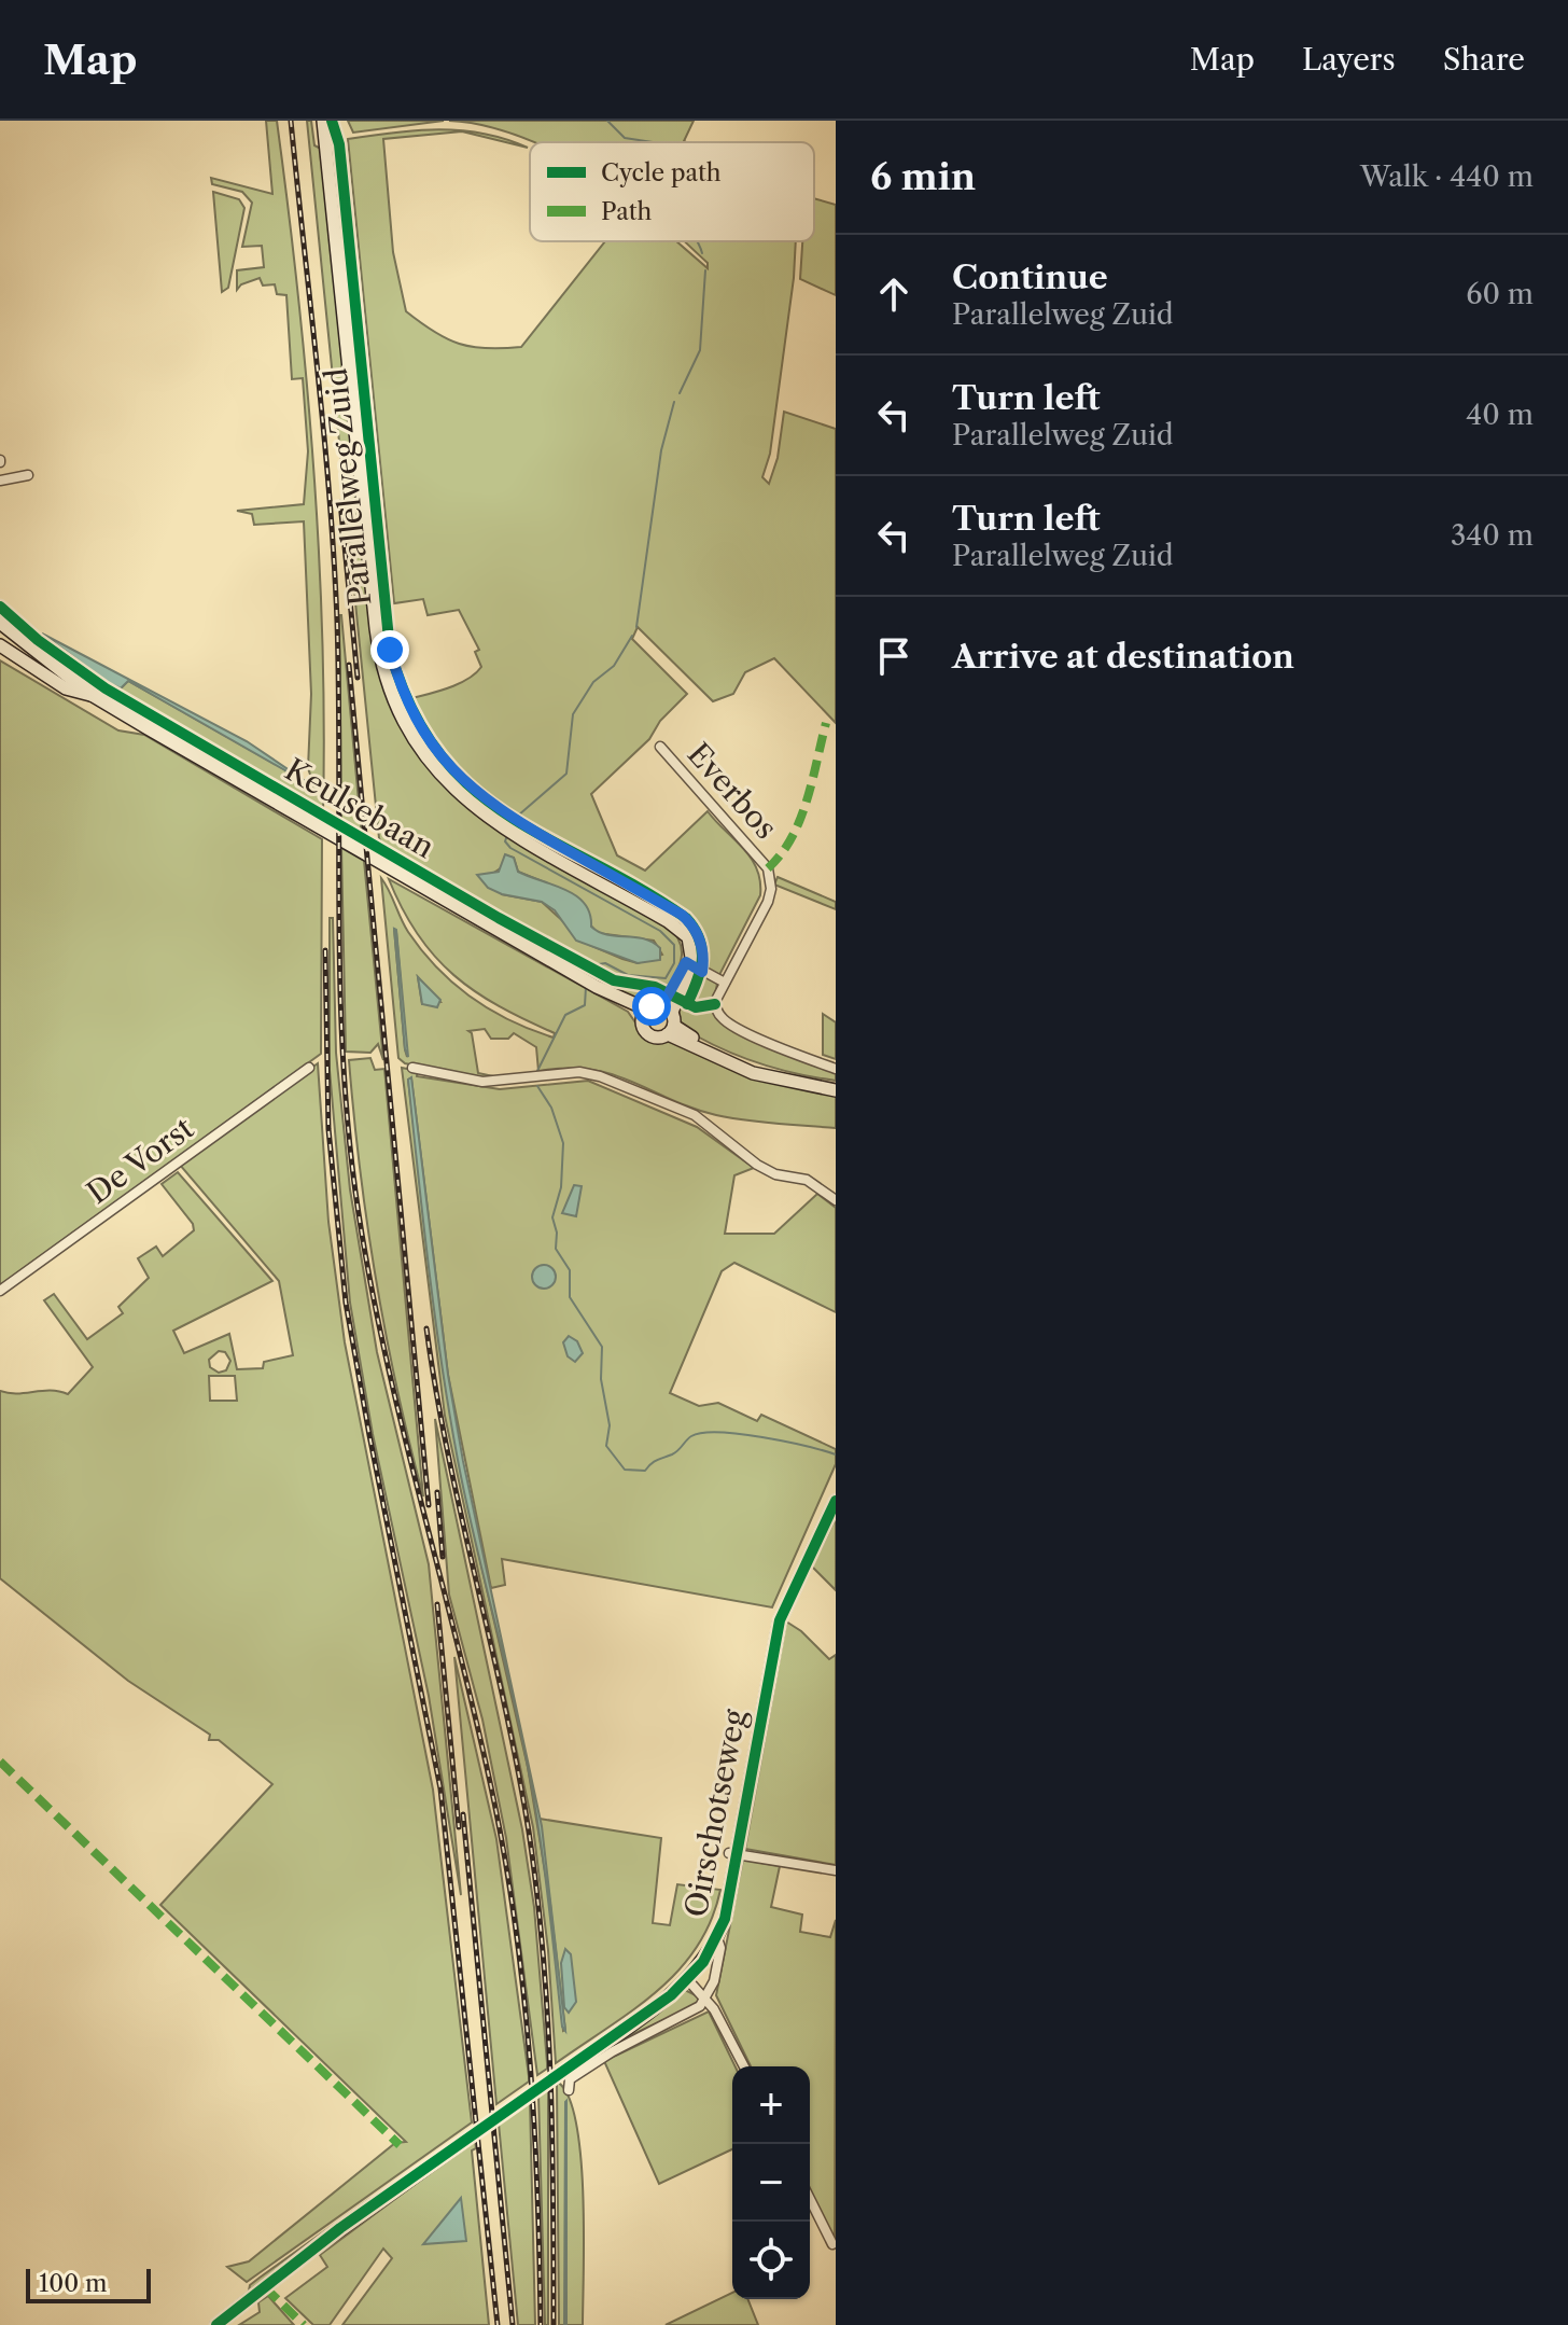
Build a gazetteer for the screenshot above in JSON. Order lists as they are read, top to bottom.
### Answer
{
  "streets": {
    "street": [
      "Parallelweg Zuid",
      "Everbos",
      "Keulsebaan",
      "De Vorst",
      "Oirschotseweg"
    ]
  },
  "legend": ["Cycle path", "Path"],
  "scale_bar": "100 m",
  "page": {
    "header": "Map",
    "nav": ["Map", "Layers", "Share"],
    "heading": ["6 min", "Walk · 440 m"],
    "list": [
      ["Continue", "Parallelweg Zuid", "60 m"],
      ["Turn left", "Parallelweg Zuid", "40 m"],
      ["Turn left", "Parallelweg Zuid", "340 m"],
      "Arrive at destination"
    ],
    "map_buttons": ["+", "−"],
    "scale": "100 m"
  }
}
